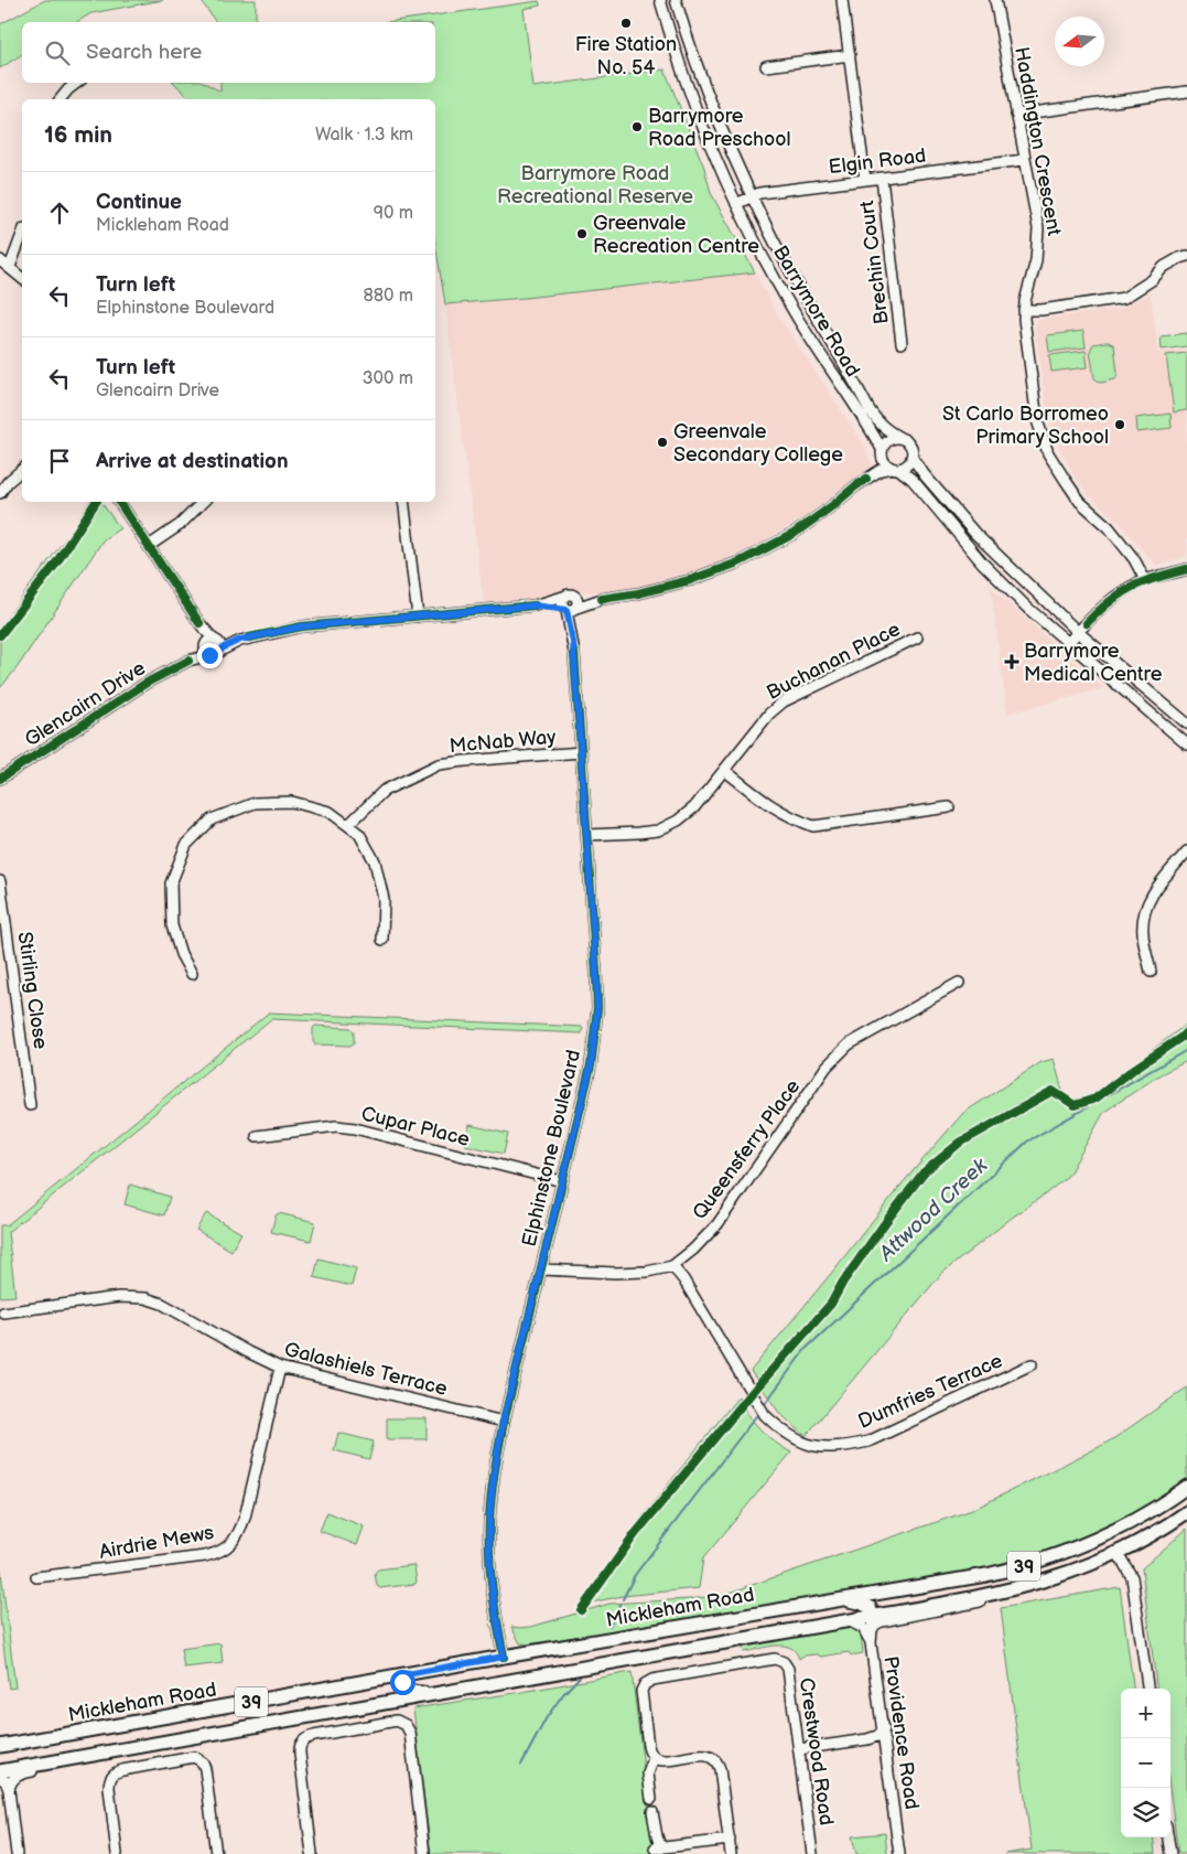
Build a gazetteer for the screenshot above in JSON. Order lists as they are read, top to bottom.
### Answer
{
  "streets": {
    "main road": ["39", "Mickleham Road"],
    "street": [
      "Haddington Crescent",
      "Elgin Road",
      "Brechin Court",
      "Barrymore Road",
      "Buchanan Place",
      "Glencairn Drive",
      "McNab Way",
      "Stirling Close",
      "Cupar Place",
      "Elphinstone Boulevard",
      "Queensferry Place",
      "Galashiels Terrace",
      "Dumfries Terrace",
      "Airdrie Mews",
      "Providence Road",
      "Crestwood Road"
    ]
  },
  "crossings": [
    ["Haddington Crescent", "Elgin Road"],
    ["Elgin Road", "Brechin Court"],
    ["Elgin Road", "Barrymore Road"],
    ["Barrymore Road", "Glencairn Drive"],
    ["Buchanan Place", "Elphinstone Boulevard"],
    ["Glencairn Drive", "Elphinstone Boulevard"],
    ["McNab Way", "Elphinstone Boulevard"],
    ["Cupar Place", "Elphinstone Boulevard"],
    ["Elphinstone Boulevard", "Queensferry Place"],
    ["Elphinstone Boulevard", "Galashiels Terrace"],
    ["Elphinstone Boulevard", "Mickleham Road"],
    ["Queensferry Place", "Dumfries Terrace"],
    ["Galashiels Terrace", "Airdrie Mews"],
    ["39", "Providence Road"]
  ],
  "water": ["Attwood Creek"],
  "parks": ["Barrymore Road Recreational Reserve"],
  "places": {
    "other": [
      "Fire Station No. 54",
      "Barrymore Road Preschool",
      "Greenvale Recreation Centre",
      "St Carlo Borromeo Primary School",
      "Greenvale Secondary College"
    ],
    "health": ["Barrymore Medical Centre"]
  },
  "north": "left",
  "page": {
    "search": "Search here",
    "heading": ["16 min", "Walk · 1.3 km"],
    "list": [
      ["Continue", "Mickleham Road", "90 m"],
      ["Turn left", "Elphinstone Boulevard", "880 m"],
      ["Turn left", "Glencairn Drive", "300 m"],
      "Arrive at destination"
    ],
    "map_buttons": ["+", "−"]
  }
}
